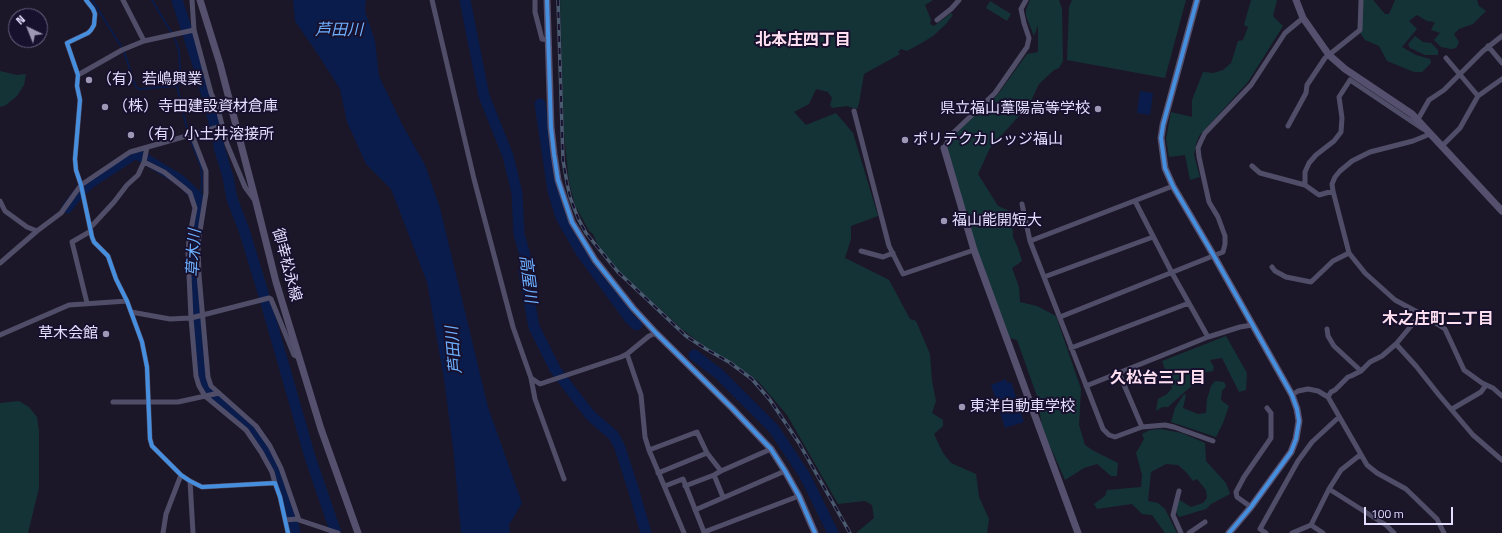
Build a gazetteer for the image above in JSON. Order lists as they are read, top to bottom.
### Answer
{
  "streets": {
    "street": ["御幸松永線"]
  },
  "districts": ["北本庄四丁目", "木之庄町二丁目", "久松台三丁目"],
  "water": ["芦田川", "草木川", "高屋川"],
  "places": [
    "（有）若嶋興業",
    "（株）寺田建設資材倉庫",
    "県立福山葦陽高等学校",
    "（有）小土井溶接所",
    "ポリテクカレッジ福山",
    "福山能開短大",
    "草木会館",
    "東洋自動車学校"
  ],
  "scale_bar": "100 m",
  "north": "top left"
}
